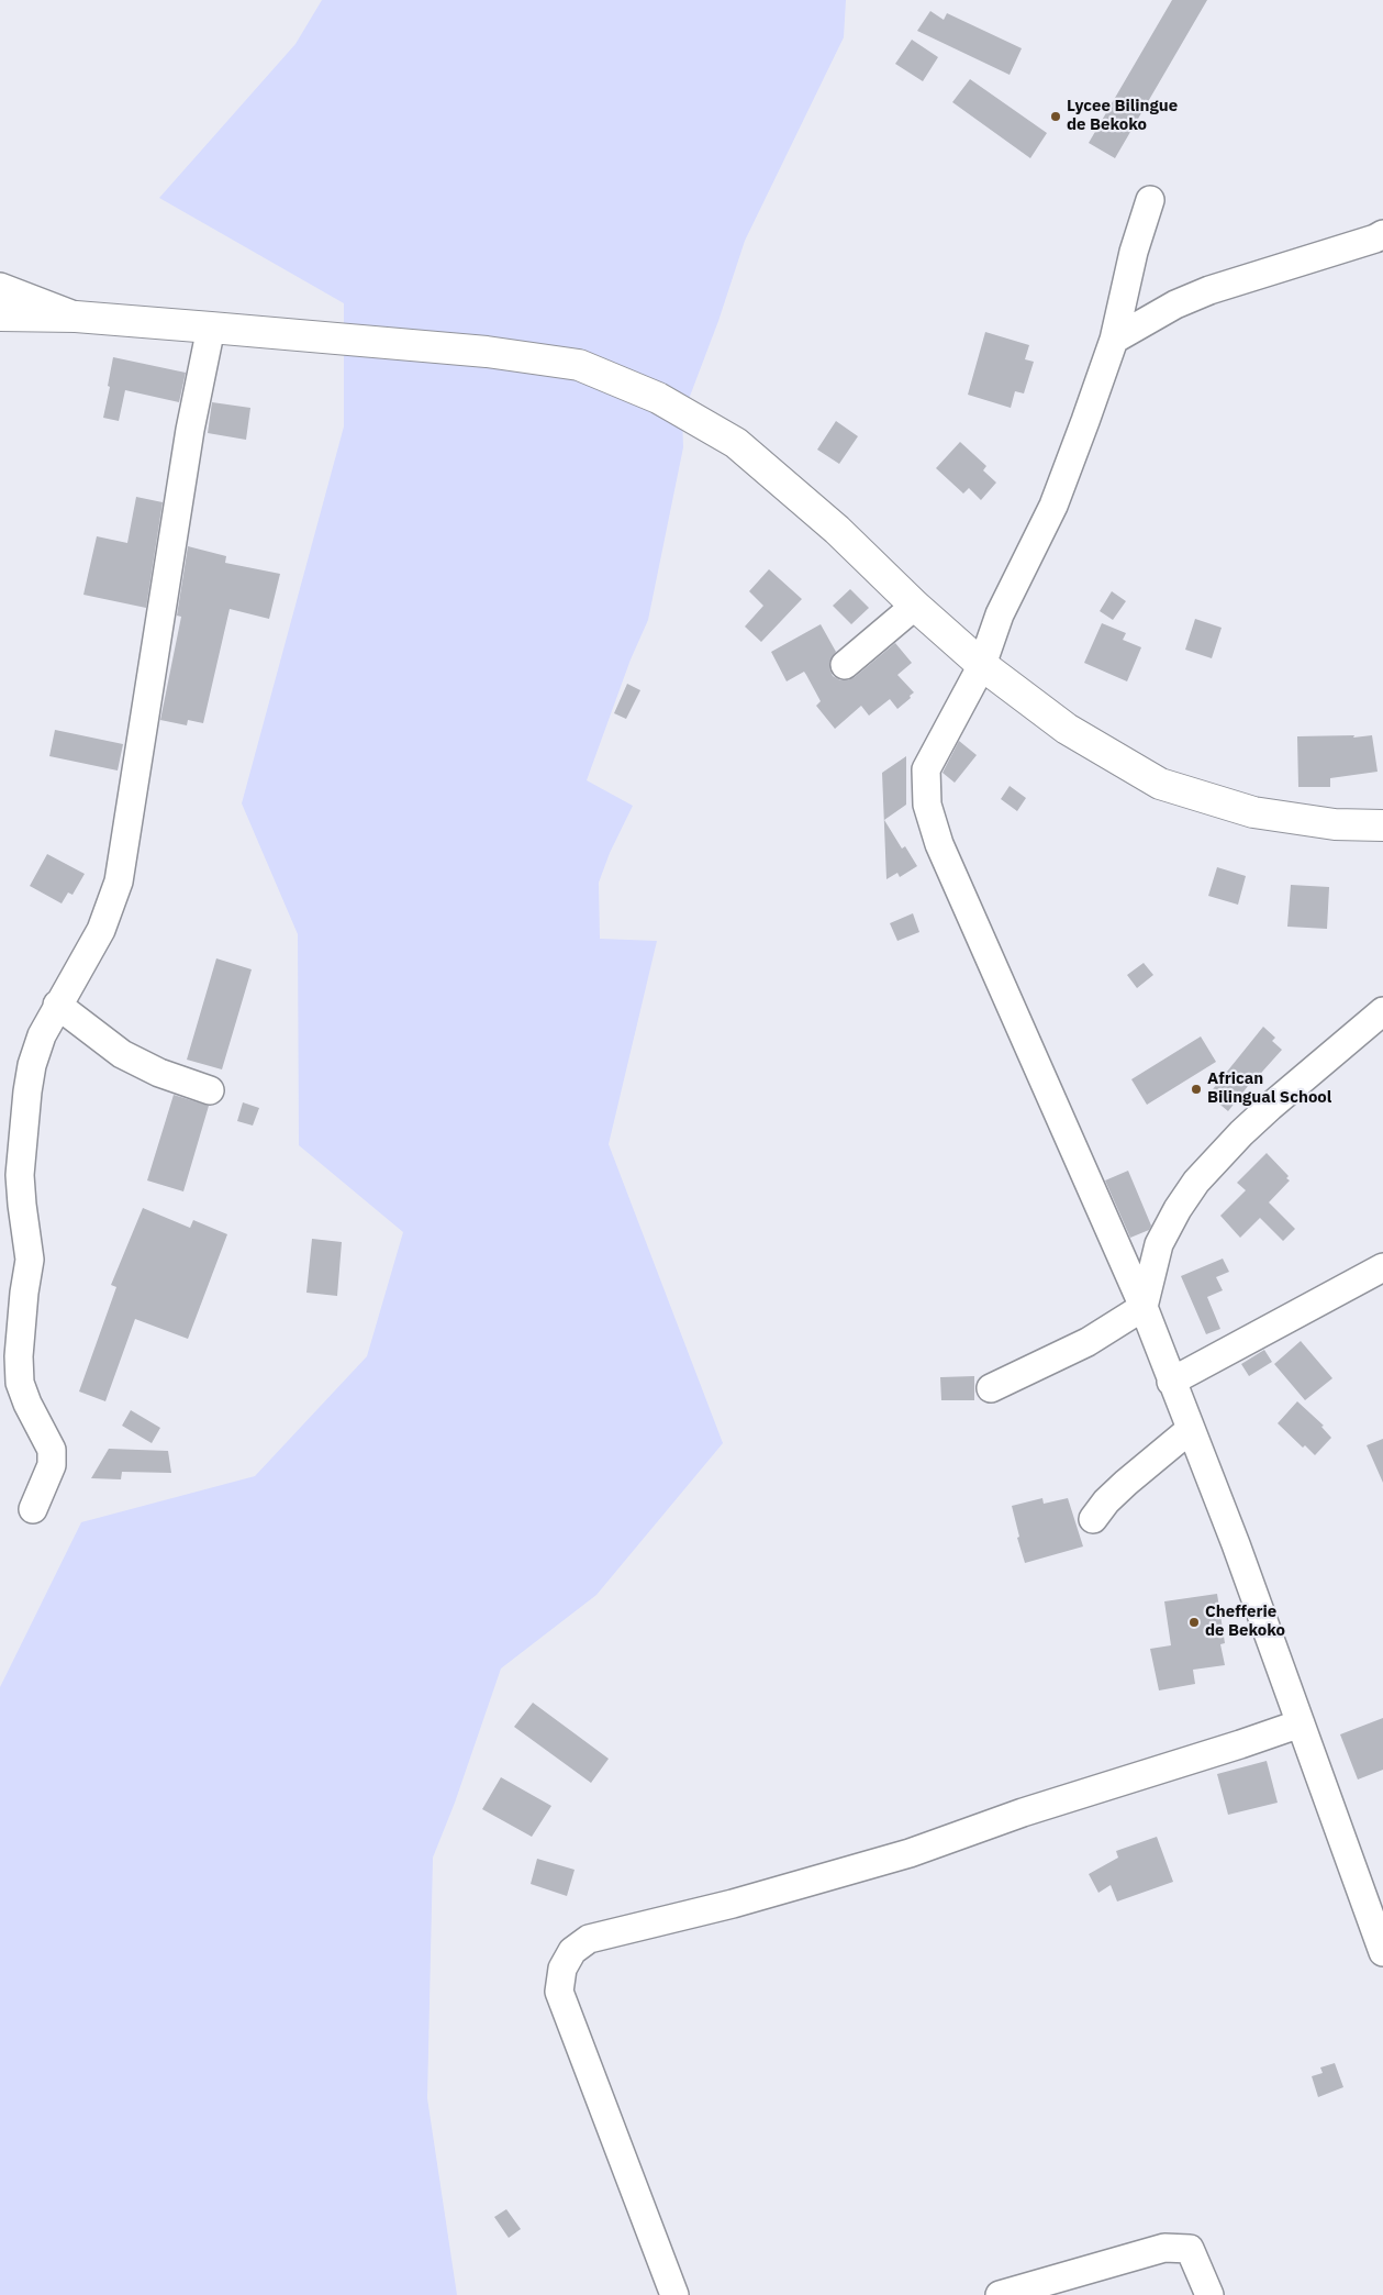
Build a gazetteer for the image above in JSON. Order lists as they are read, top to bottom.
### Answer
{
  "places": ["Lycee Bilingue de Bekoko", "African Bilingual School", "Chefferie de Bekoko"]
}
